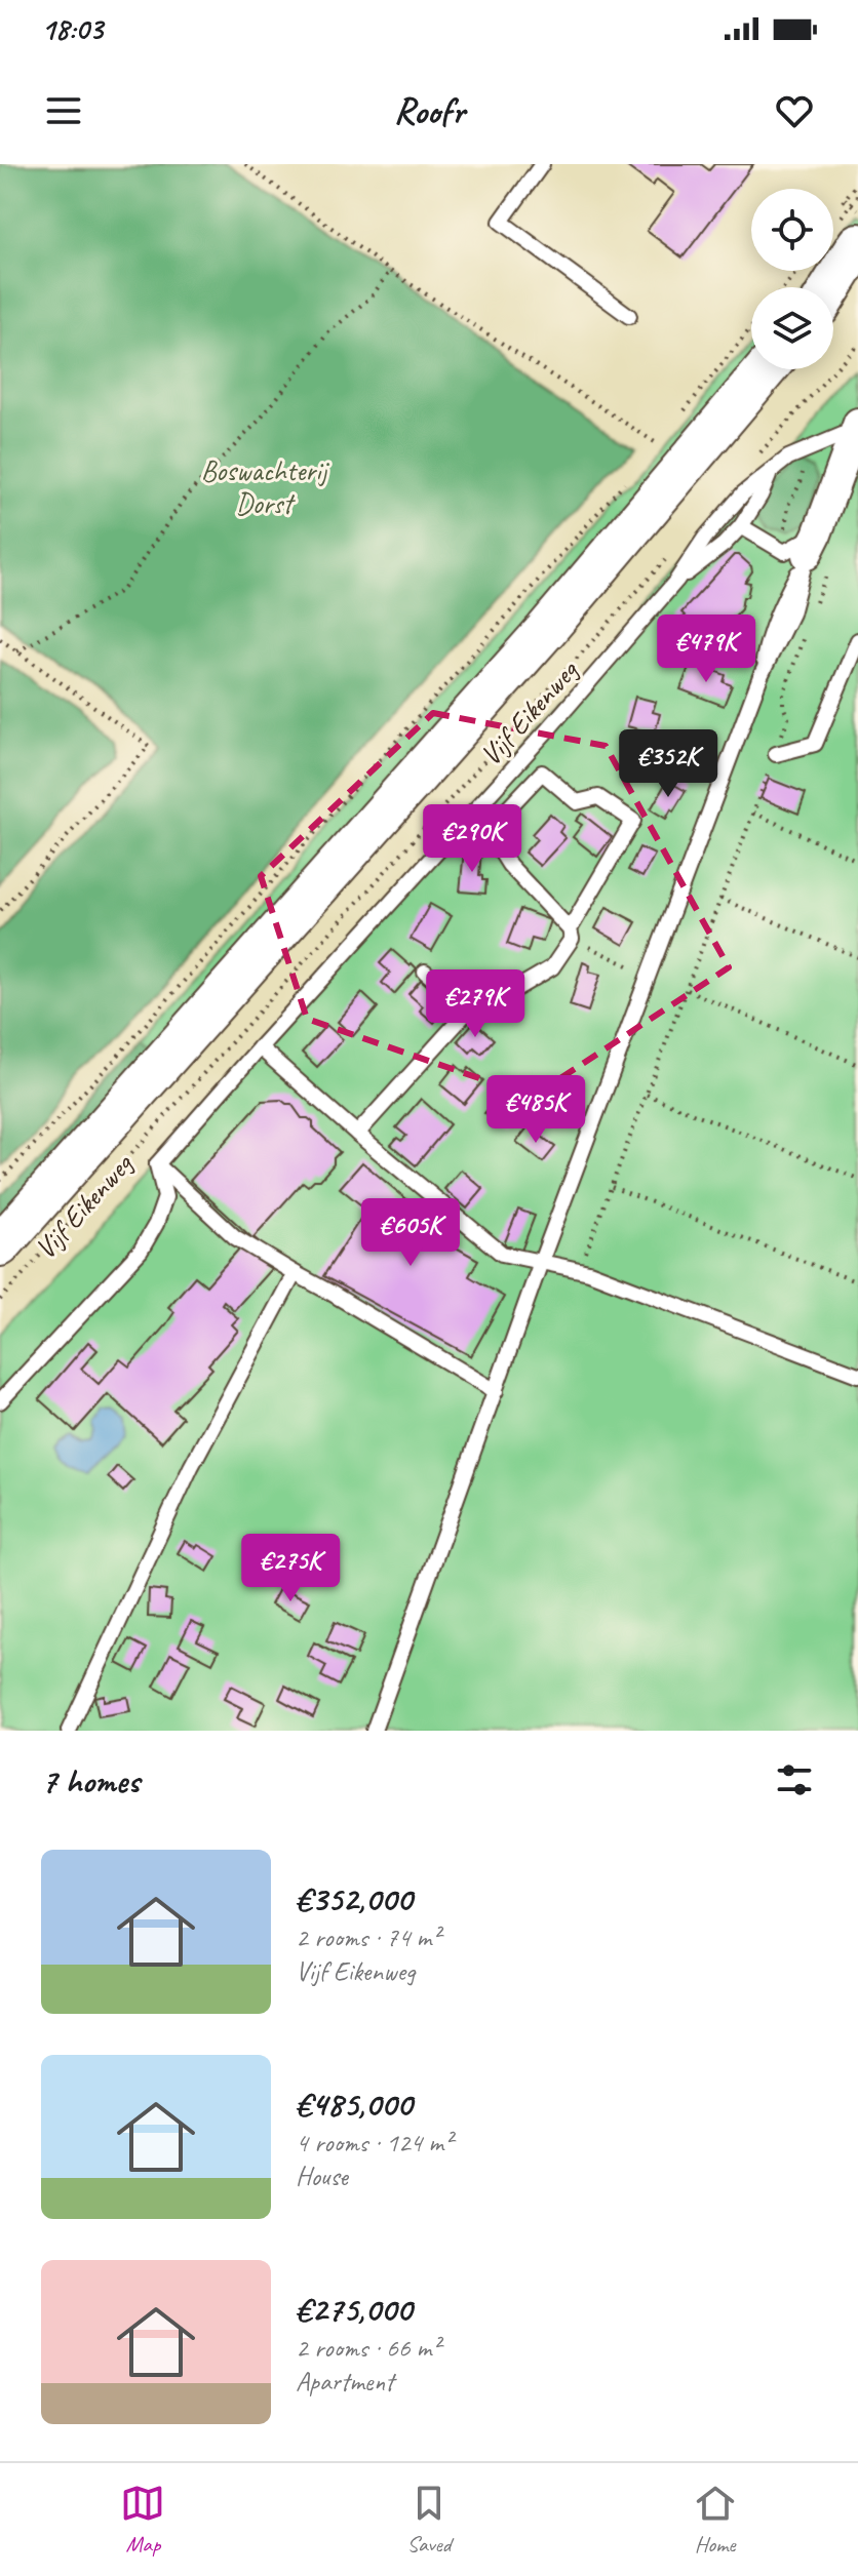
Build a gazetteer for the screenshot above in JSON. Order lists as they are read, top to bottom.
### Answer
{
  "streets": {
    "main road": ["Vijf Eikenweg"]
  },
  "parks": ["Boswachterij Dorst"],
  "page": {
    "status": "18:03",
    "header": "Roofr",
    "price": [
      "€479K",
      "€352K",
      "€290K",
      "€279K",
      "€485K",
      "€605K",
      "€275K"
    ],
    "heading": "7 homes",
    "list": [
      {
        "name": "€352,000",
        "note": "2 rooms · 74 m² · Vijf Eikenweg"
      },
      {
        "name": "€485,000",
        "note": "4 rooms · 124 m² · House"
      },
      {
        "name": "€275,000",
        "note": "2 rooms · 66 m² · Apartment"
      }
    ],
    "tabs": ["Map", "Saved", "Home"]
  }
}
